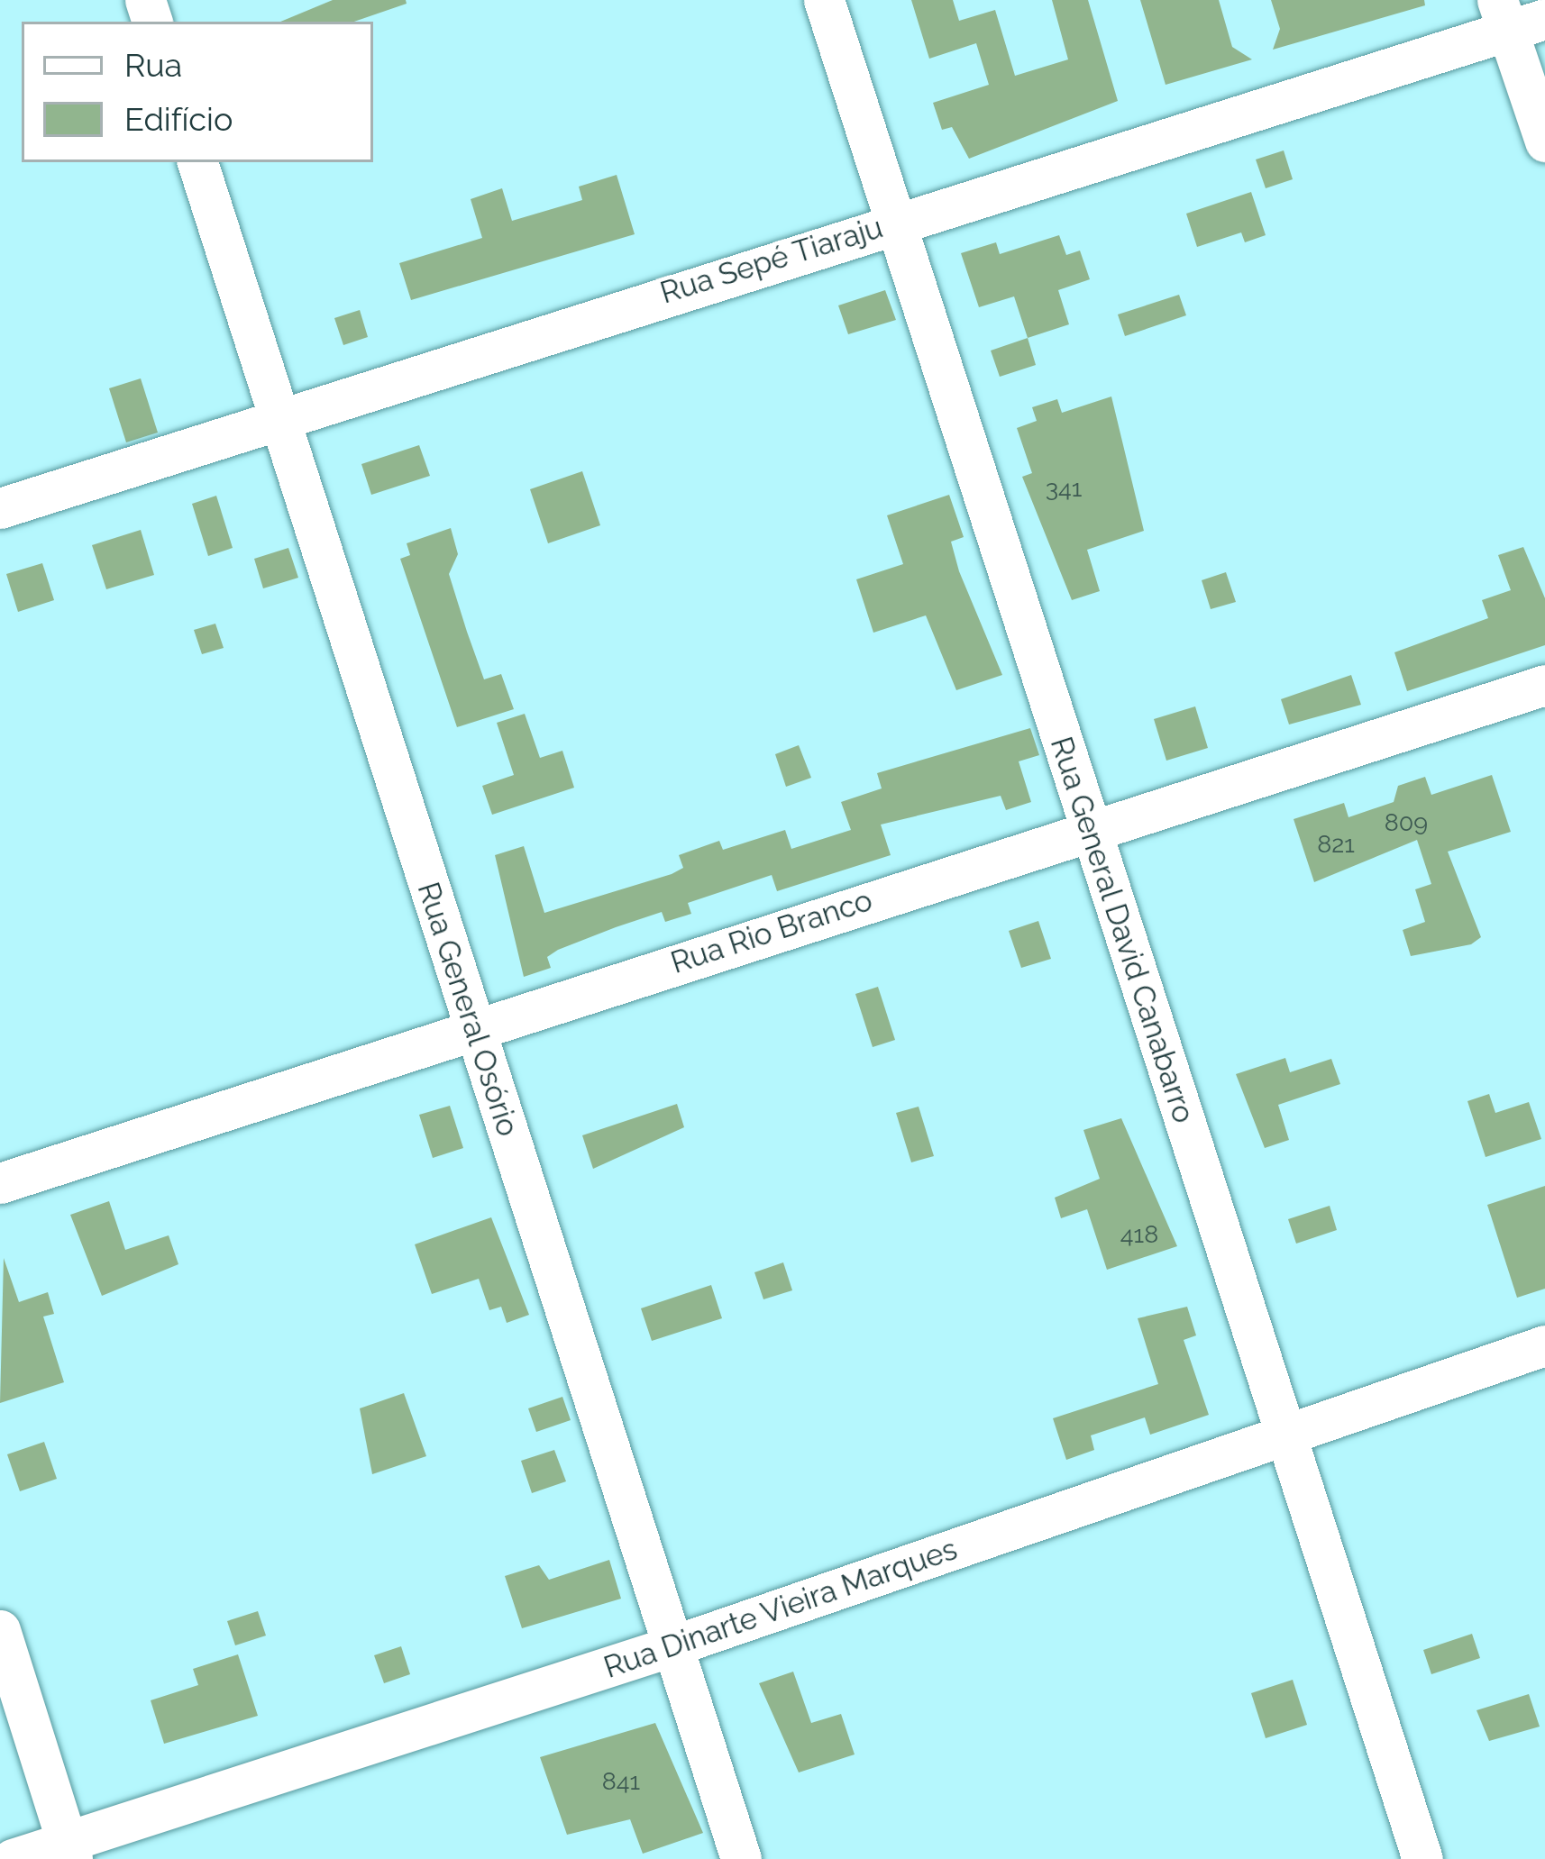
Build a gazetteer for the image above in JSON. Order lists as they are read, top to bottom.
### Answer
{
  "streets": {
    "street": [
      "Rua Sepé Tiaraju",
      "Rua General David Canabarro",
      "Rua Rio Branco",
      "Rua General Osório",
      "Rua Dinarte Vieira Marques"
    ]
  },
  "crossings": [
    ["Rua Sepé Tiaraju", "Rua General David Canabarro"],
    ["Rua Sepé Tiaraju", "Rua General Osório"],
    ["Rua General David Canabarro", "Rua Rio Branco"],
    ["Rua General David Canabarro", "Rua Dinarte Vieira Marques"],
    ["Rua Rio Branco", "Rua General Osório"],
    ["Rua General Osório", "Rua Dinarte Vieira Marques"]
  ],
  "house_numbers": [
    "341",
    "809",
    "821",
    "418",
    "841"
  ],
  "legend": ["Rua", "Edifício"]
}
